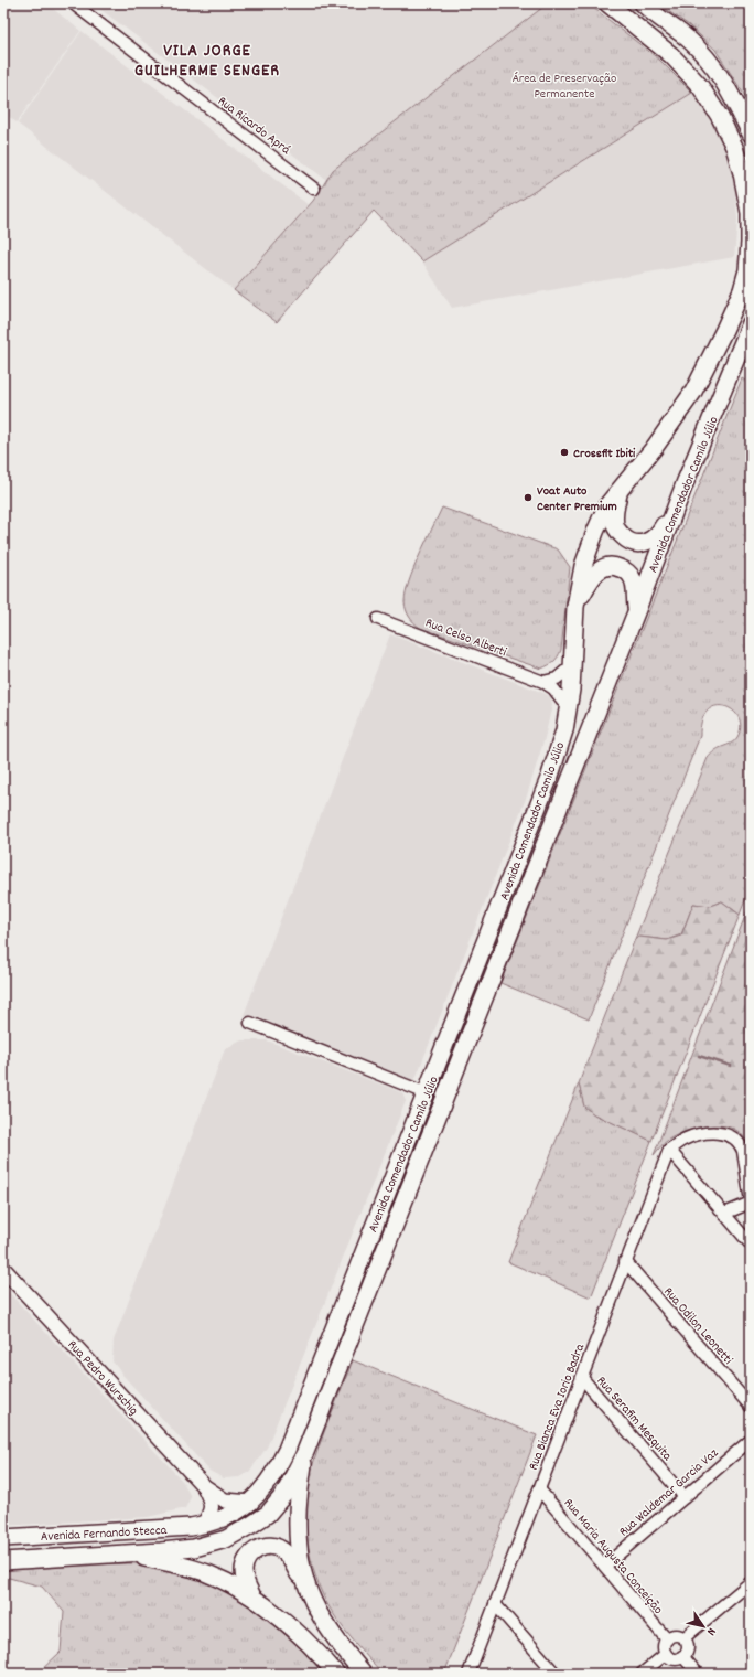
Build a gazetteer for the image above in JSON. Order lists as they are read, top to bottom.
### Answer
{
  "streets": {
    "main road": ["Avenida Comendador Camilo Júlio", "Avenida Fernando Stecca"],
    "street": [
      "Rua Ricardo Aprá",
      "Rua Celso Alberti",
      "Rua Odilon Leonetti",
      "Rua Pedro Wurschig",
      "Rua Bianca Eva Iorio Badra",
      "Rua Serafim Mesquita",
      "Rua Waldemar Garcia Vaz",
      "Rua Maria Augusta Conceição"
    ]
  },
  "crossings": [
    ["Avenida Comendador Camilo Júlio", "Rua Celso Alberti"],
    ["Avenida Comendador Camilo Júlio", "Rua Pedro Wurschig"],
    ["Avenida Comendador Camilo Júlio", "Avenida Fernando Stecca"],
    ["Rua Odilon Leonetti", "Rua Bianca Eva Iorio Badra"],
    ["Rua Pedro Wurschig", "Avenida Fernando Stecca"],
    ["Rua Bianca Eva Iorio Badra", "Rua Serafim Mesquita"],
    ["Rua Bianca Eva Iorio Badra", "Rua Maria Augusta Conceição"],
    ["Rua Serafim Mesquita", "Rua Waldemar Garcia Vaz"],
    ["Rua Waldemar Garcia Vaz", "Rua Maria Augusta Conceição"]
  ],
  "districts": ["VILA JORGE GUILHERME SENGER"],
  "parks": ["Área de Preservação Permanente"],
  "places": ["Crossfit Ibiti", "Voat Auto Center Premium"],
  "north": "bottom right"
}
